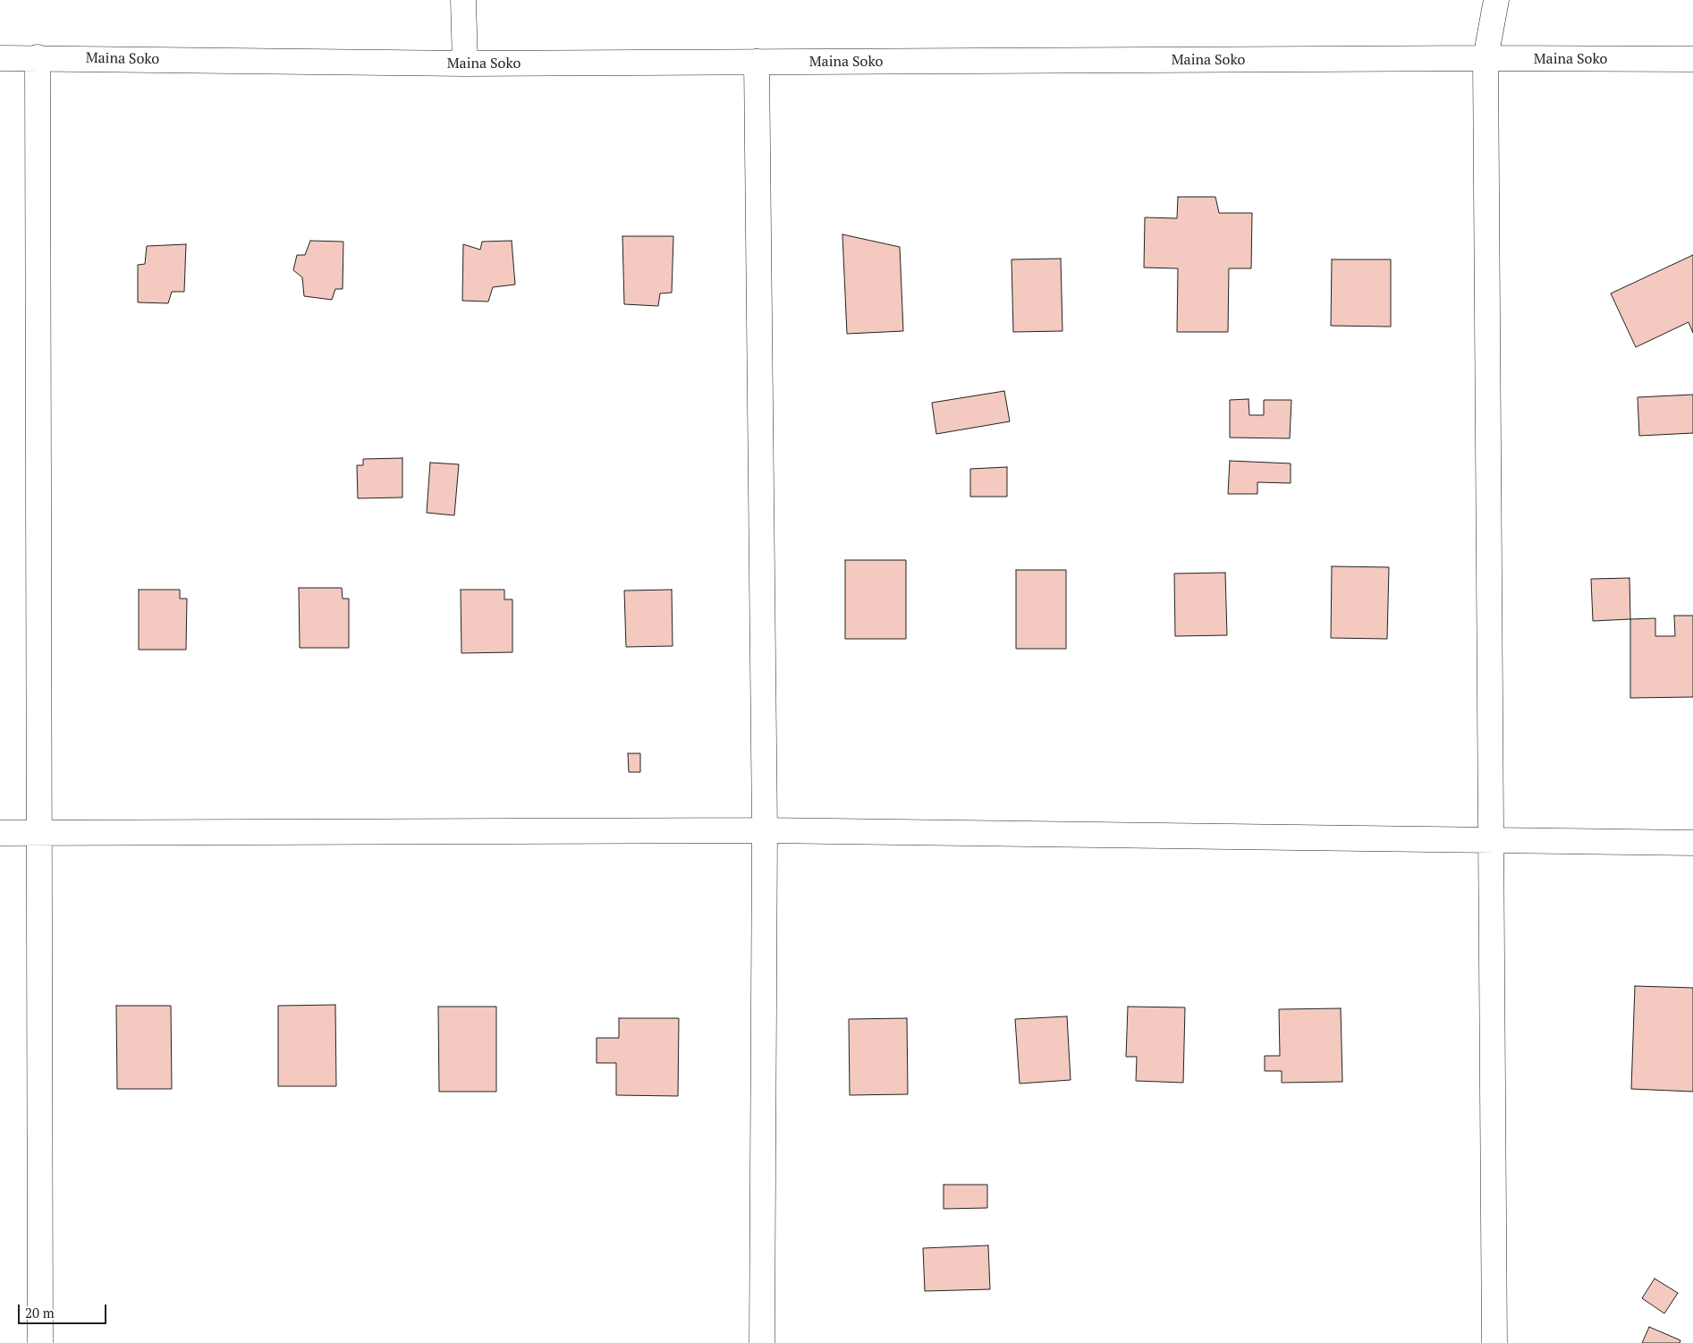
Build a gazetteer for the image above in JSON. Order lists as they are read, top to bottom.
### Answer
{
  "streets": {
    "street": ["Maina Soko"]
  },
  "scale_bar": "20 m"
}
